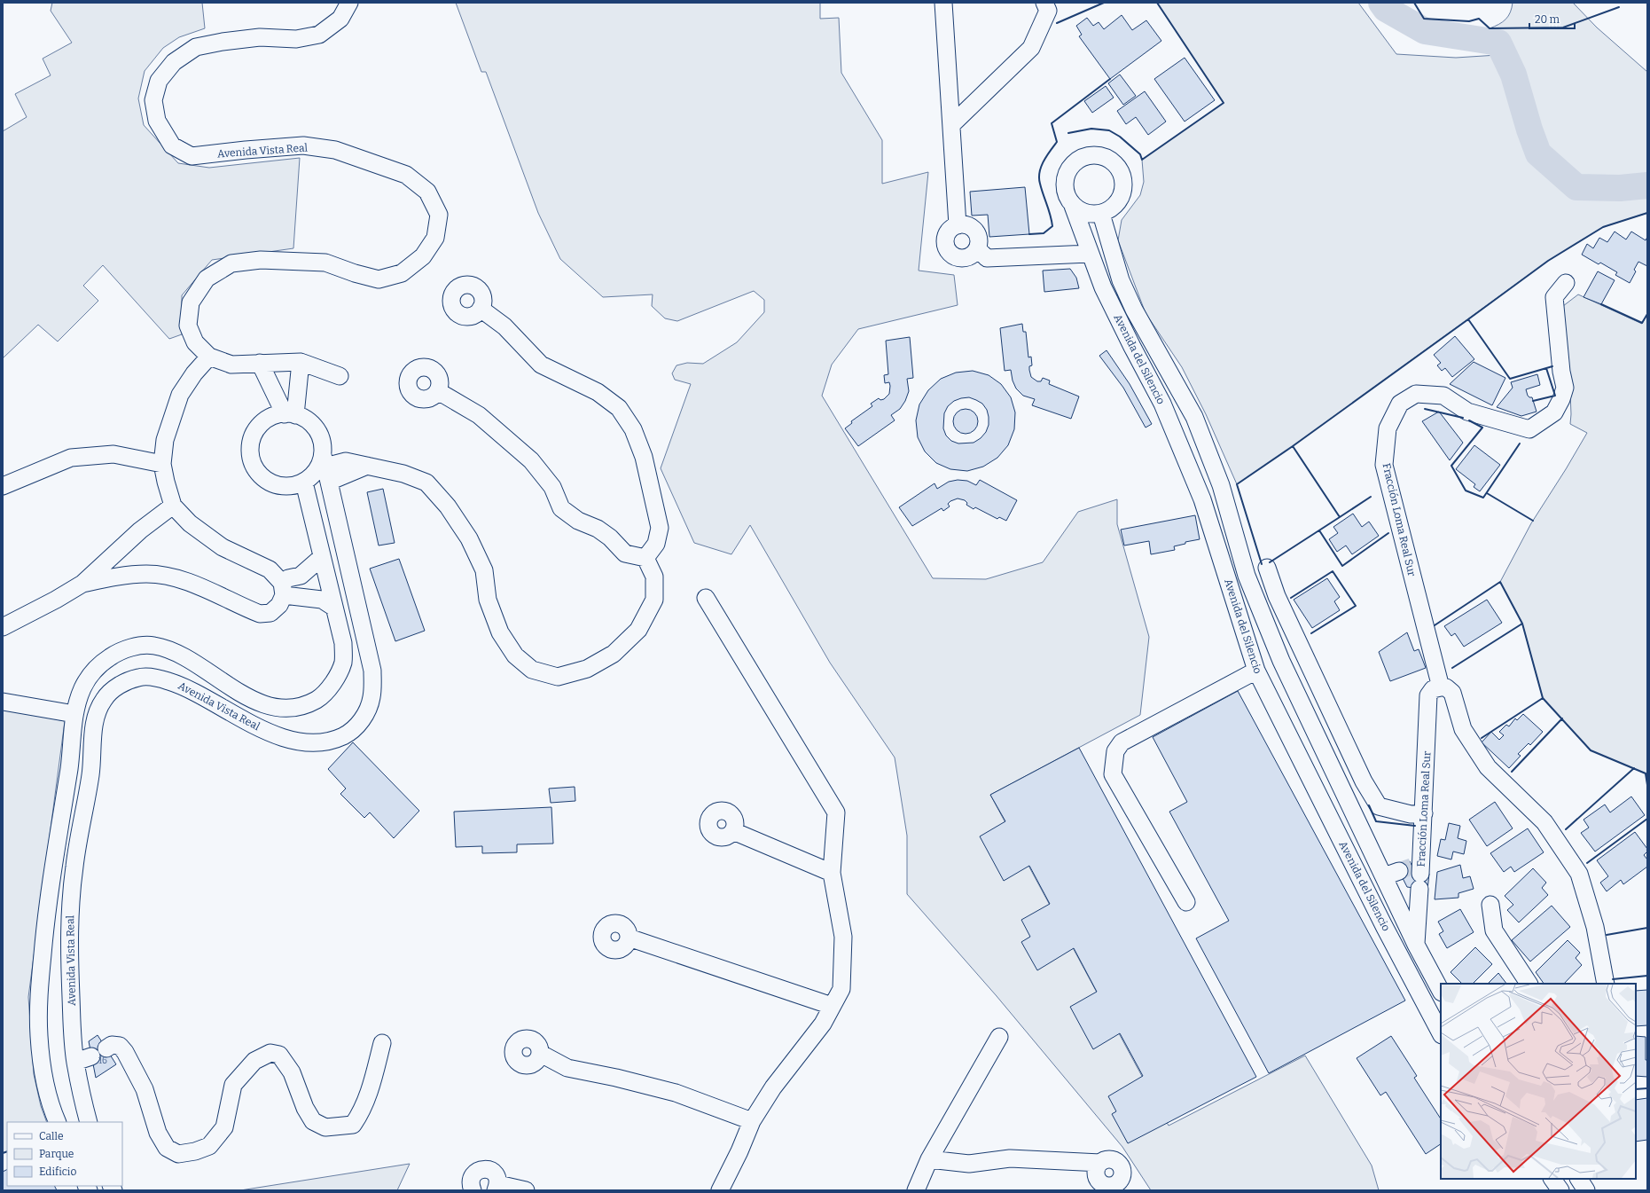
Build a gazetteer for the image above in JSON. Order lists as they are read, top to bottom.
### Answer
{
  "streets": {
    "street": ["Avenida Vista Real", "Avenida del Silencio", "Fracción Loma Real Sur"]
  },
  "crossings": [
    ["Avenida del Silencio", "Fracción Loma Real Sur"]
  ],
  "house_numbers": ["16"],
  "legend": ["Calle", "Parque", "Edificio"],
  "scale_bar": "20 m"
}
